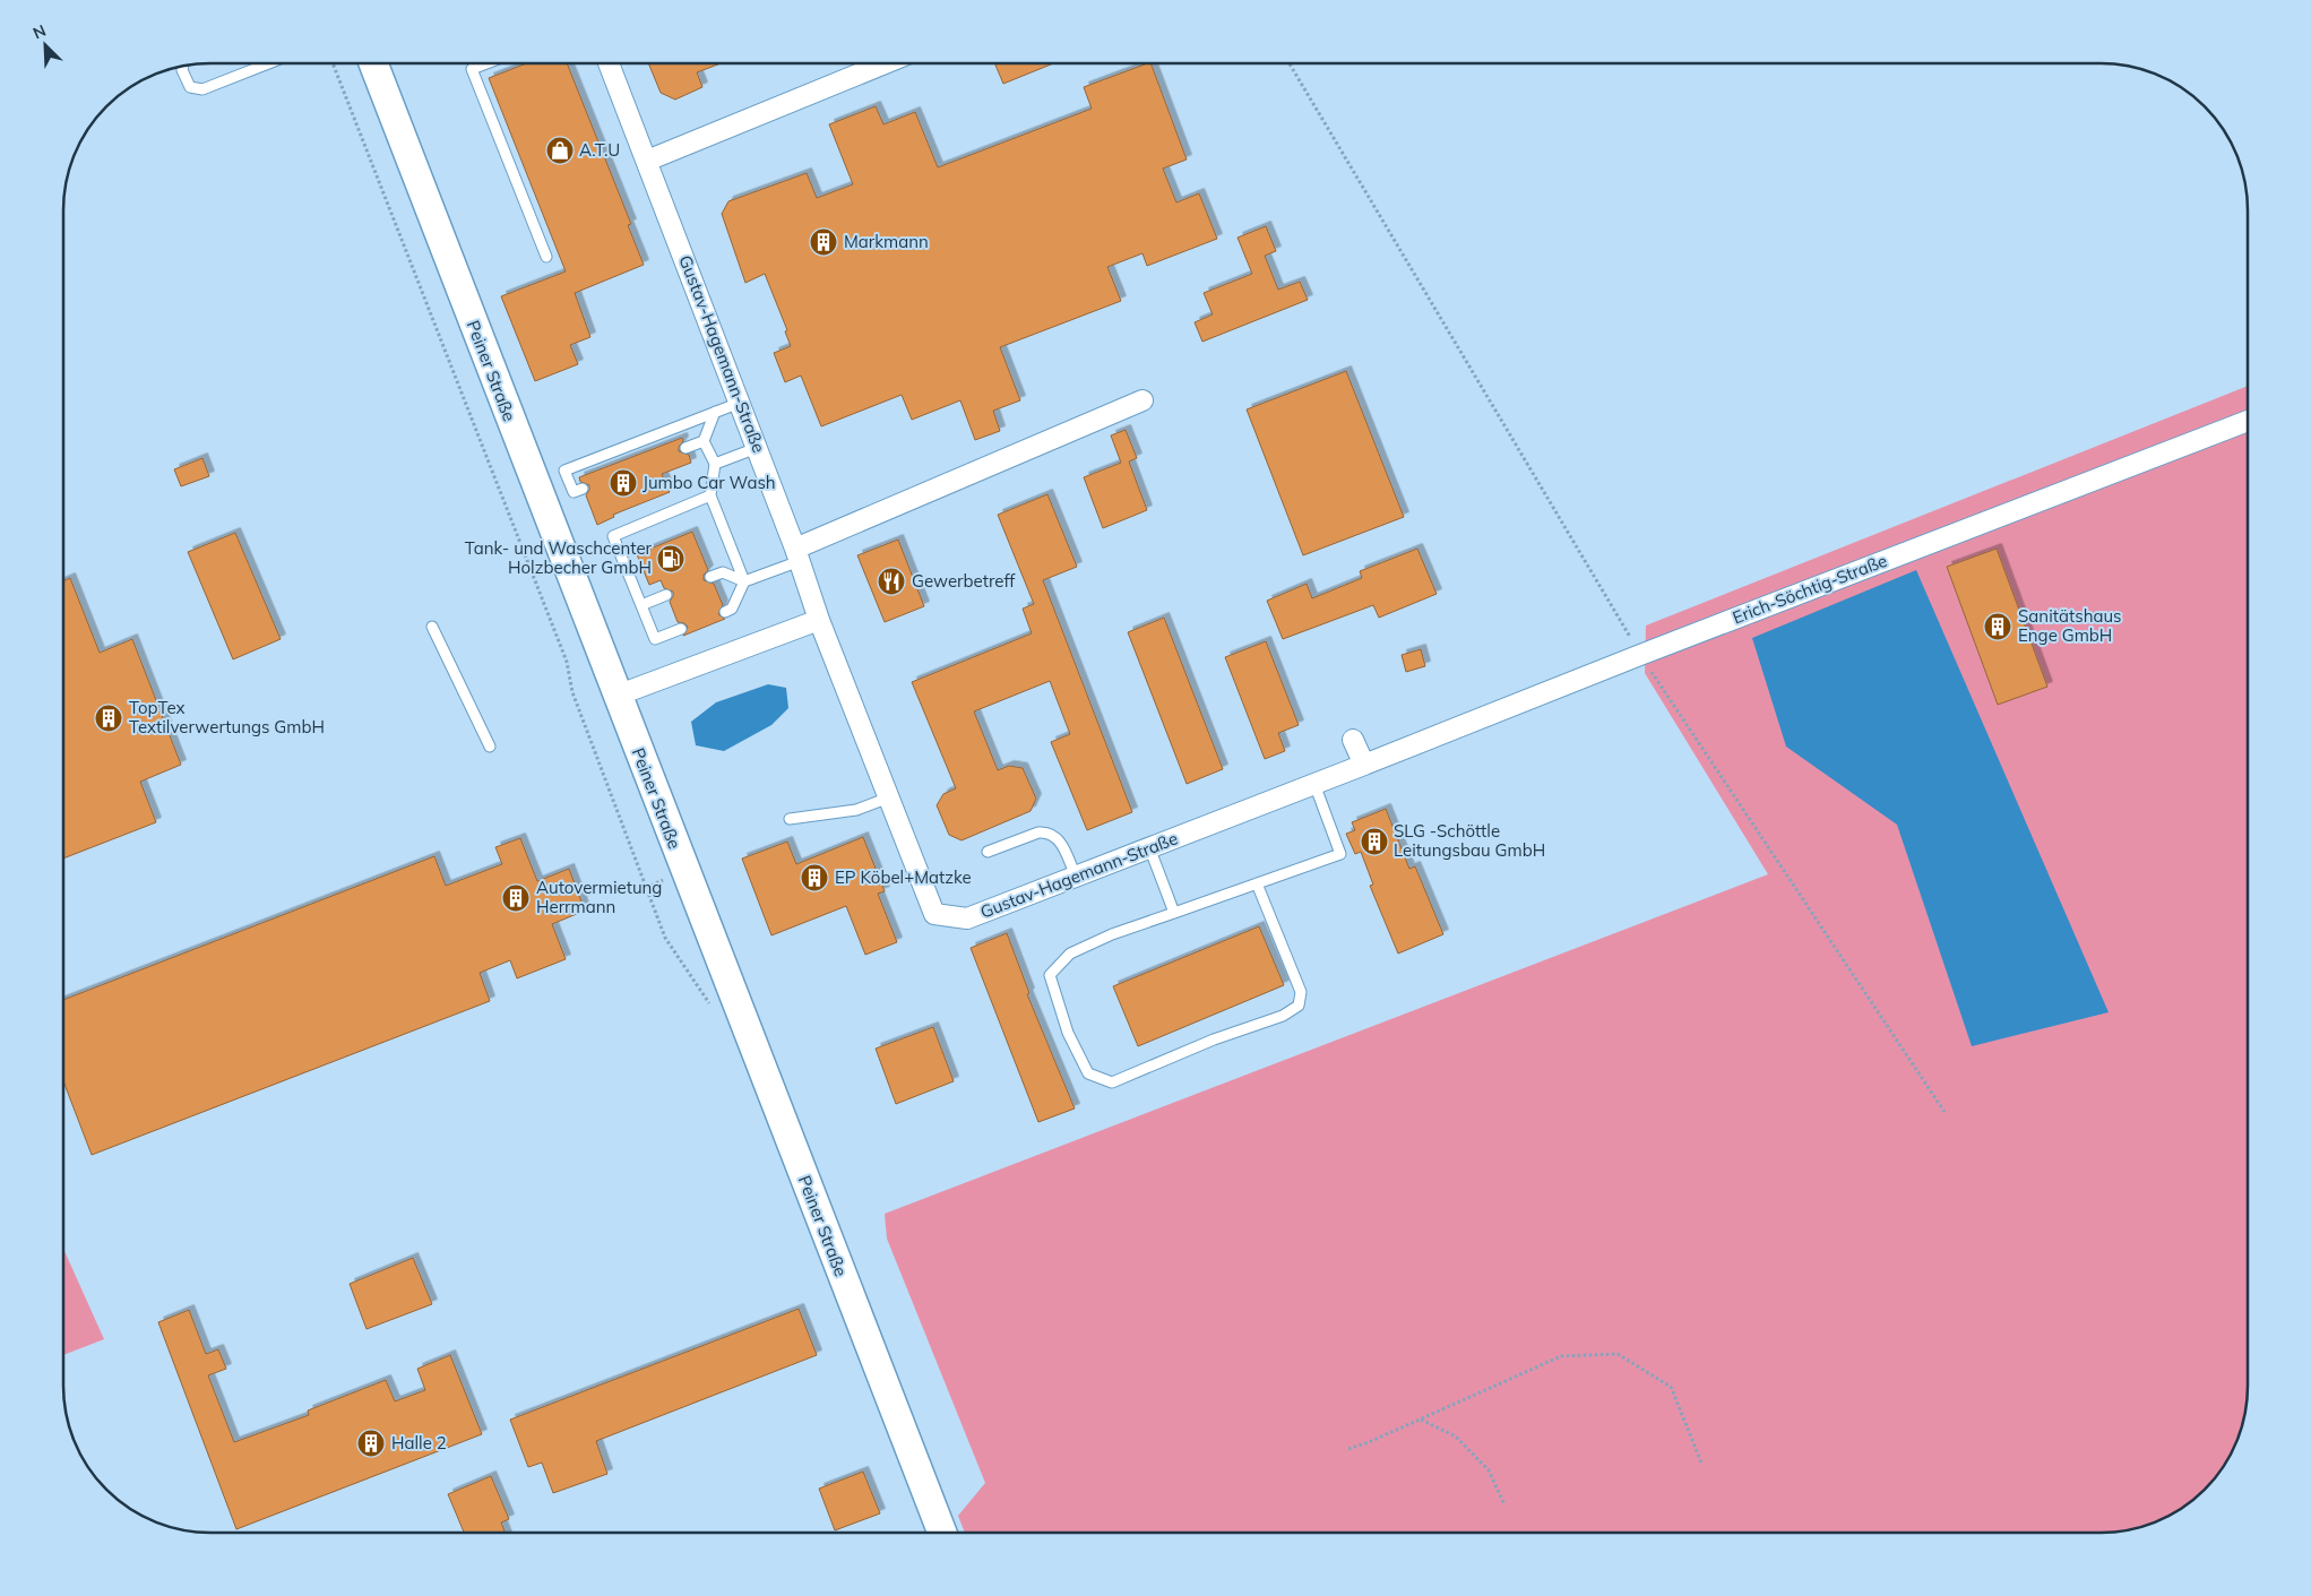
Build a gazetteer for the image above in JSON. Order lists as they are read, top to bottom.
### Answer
{
  "streets": {
    "main road": ["Peiner Straße"],
    "street": ["Gustav-Hagemann-Straße", "Erich-Söchtig-Straße"]
  },
  "crossings": [
    ["Gustav-Hagemann-Straße", "Erich-Söchtig-Straße"]
  ],
  "places": {
    "shop": ["A.T.U"],
    "building": [
      "Markmann",
      "Jumbo Car Wash",
      "Sanitätshaus Enge GmbH",
      "TopTex Textilverwertungs GmbH",
      "SLG -Schöttle Leitungsbau GmbH",
      "EP Köbel+Matzke",
      "Autovermietung Herrmann",
      "Halle 2"
    ],
    "fuel station": ["Tank- und Waschcenter Holzbecher GmbH"],
    "restaurant": ["Gewerbetreff"]
  },
  "north": "top left"
}
